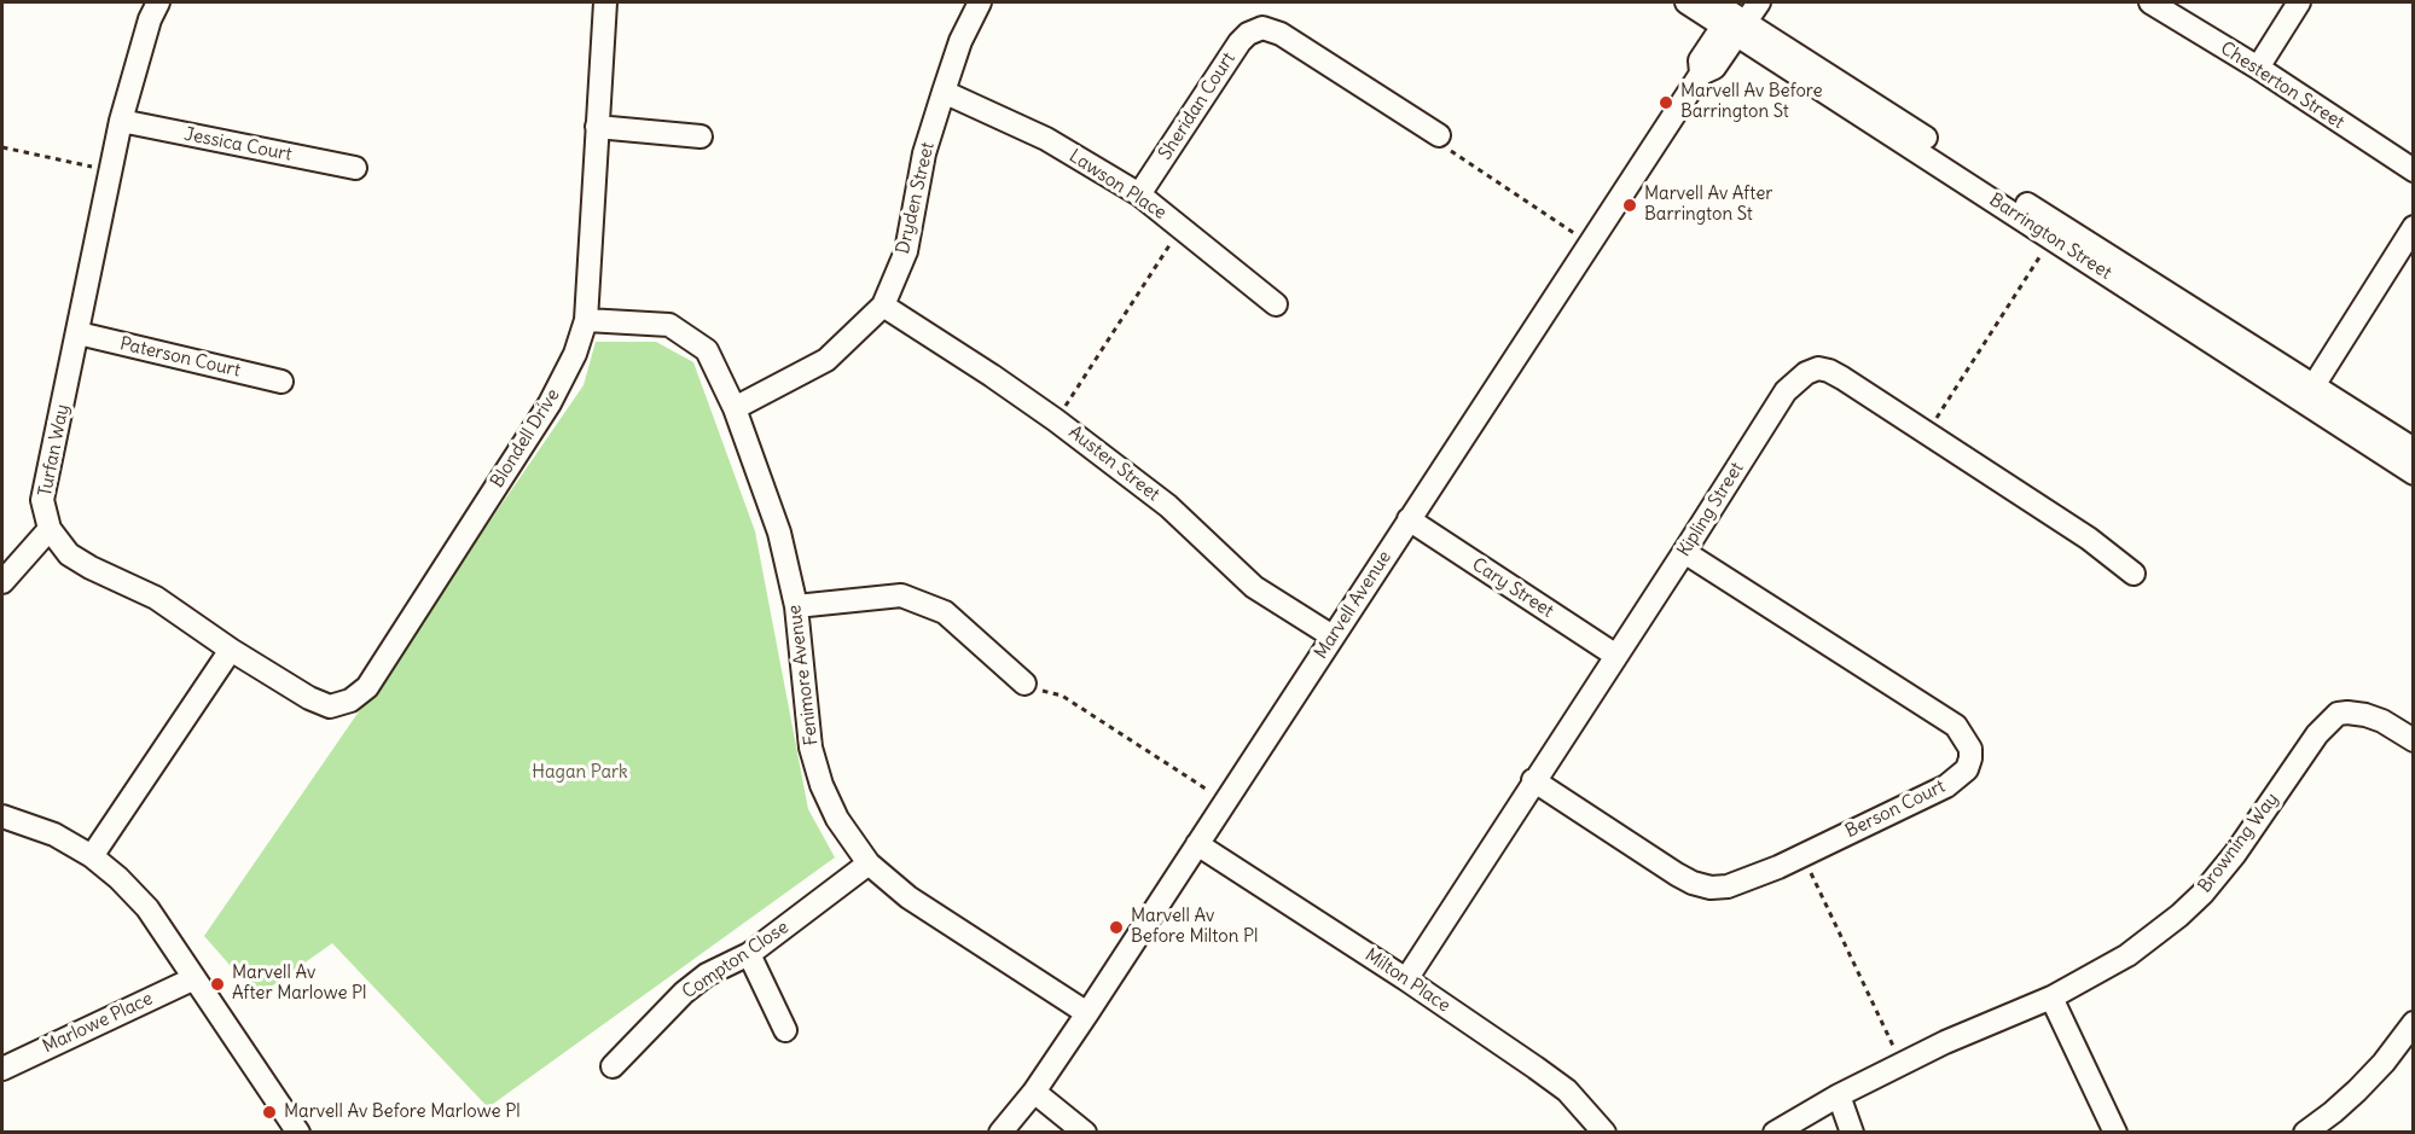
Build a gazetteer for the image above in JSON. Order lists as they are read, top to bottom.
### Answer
{
  "streets": {
    "street": [
      "Chesterton Street",
      "Sheridan Court",
      "Jessica Court",
      "Lawson Place",
      "Dryden Street",
      "Barrington Street",
      "Paterson Court",
      "Blondell Drive",
      "Turfan Way",
      "Austen Street",
      "Kipling Street",
      "Cary Street",
      "Marvell Avenue",
      "Fenimore Avenue",
      "Berson Court",
      "Browning Way",
      "Compton Close",
      "Milton Place",
      "Marlowe Place"
    ]
  },
  "crossings": [
    ["Sheridan Court", "Lawson Place"],
    ["Jessica Court", "Turfan Way"],
    ["Lawson Place", "Dryden Street"],
    ["Dryden Street", "Austen Street"],
    ["Dryden Street", "Fenimore Avenue"],
    ["Barrington Street", "Marvell Avenue"],
    ["Paterson Court", "Turfan Way"],
    ["Blondell Drive", "Fenimore Avenue"],
    ["Austen Street", "Marvell Avenue"],
    ["Kipling Street", "Cary Street"],
    ["Kipling Street", "Berson Court"],
    ["Kipling Street", "Milton Place"],
    ["Cary Street", "Marvell Avenue"],
    ["Marvell Avenue", "Fenimore Avenue"],
    ["Marvell Avenue", "Milton Place"],
    ["Fenimore Avenue", "Compton Close"]
  ],
  "parks": ["Hagan Park"],
  "places": [
    "Marvell Av Before Barrington St",
    "Marvell Av After Barrington St",
    "Marvell Av Before Milton Pl",
    "Marvell Av After Marlowe Pl",
    "Marvell Av Before Marlowe Pl"
  ]
}
